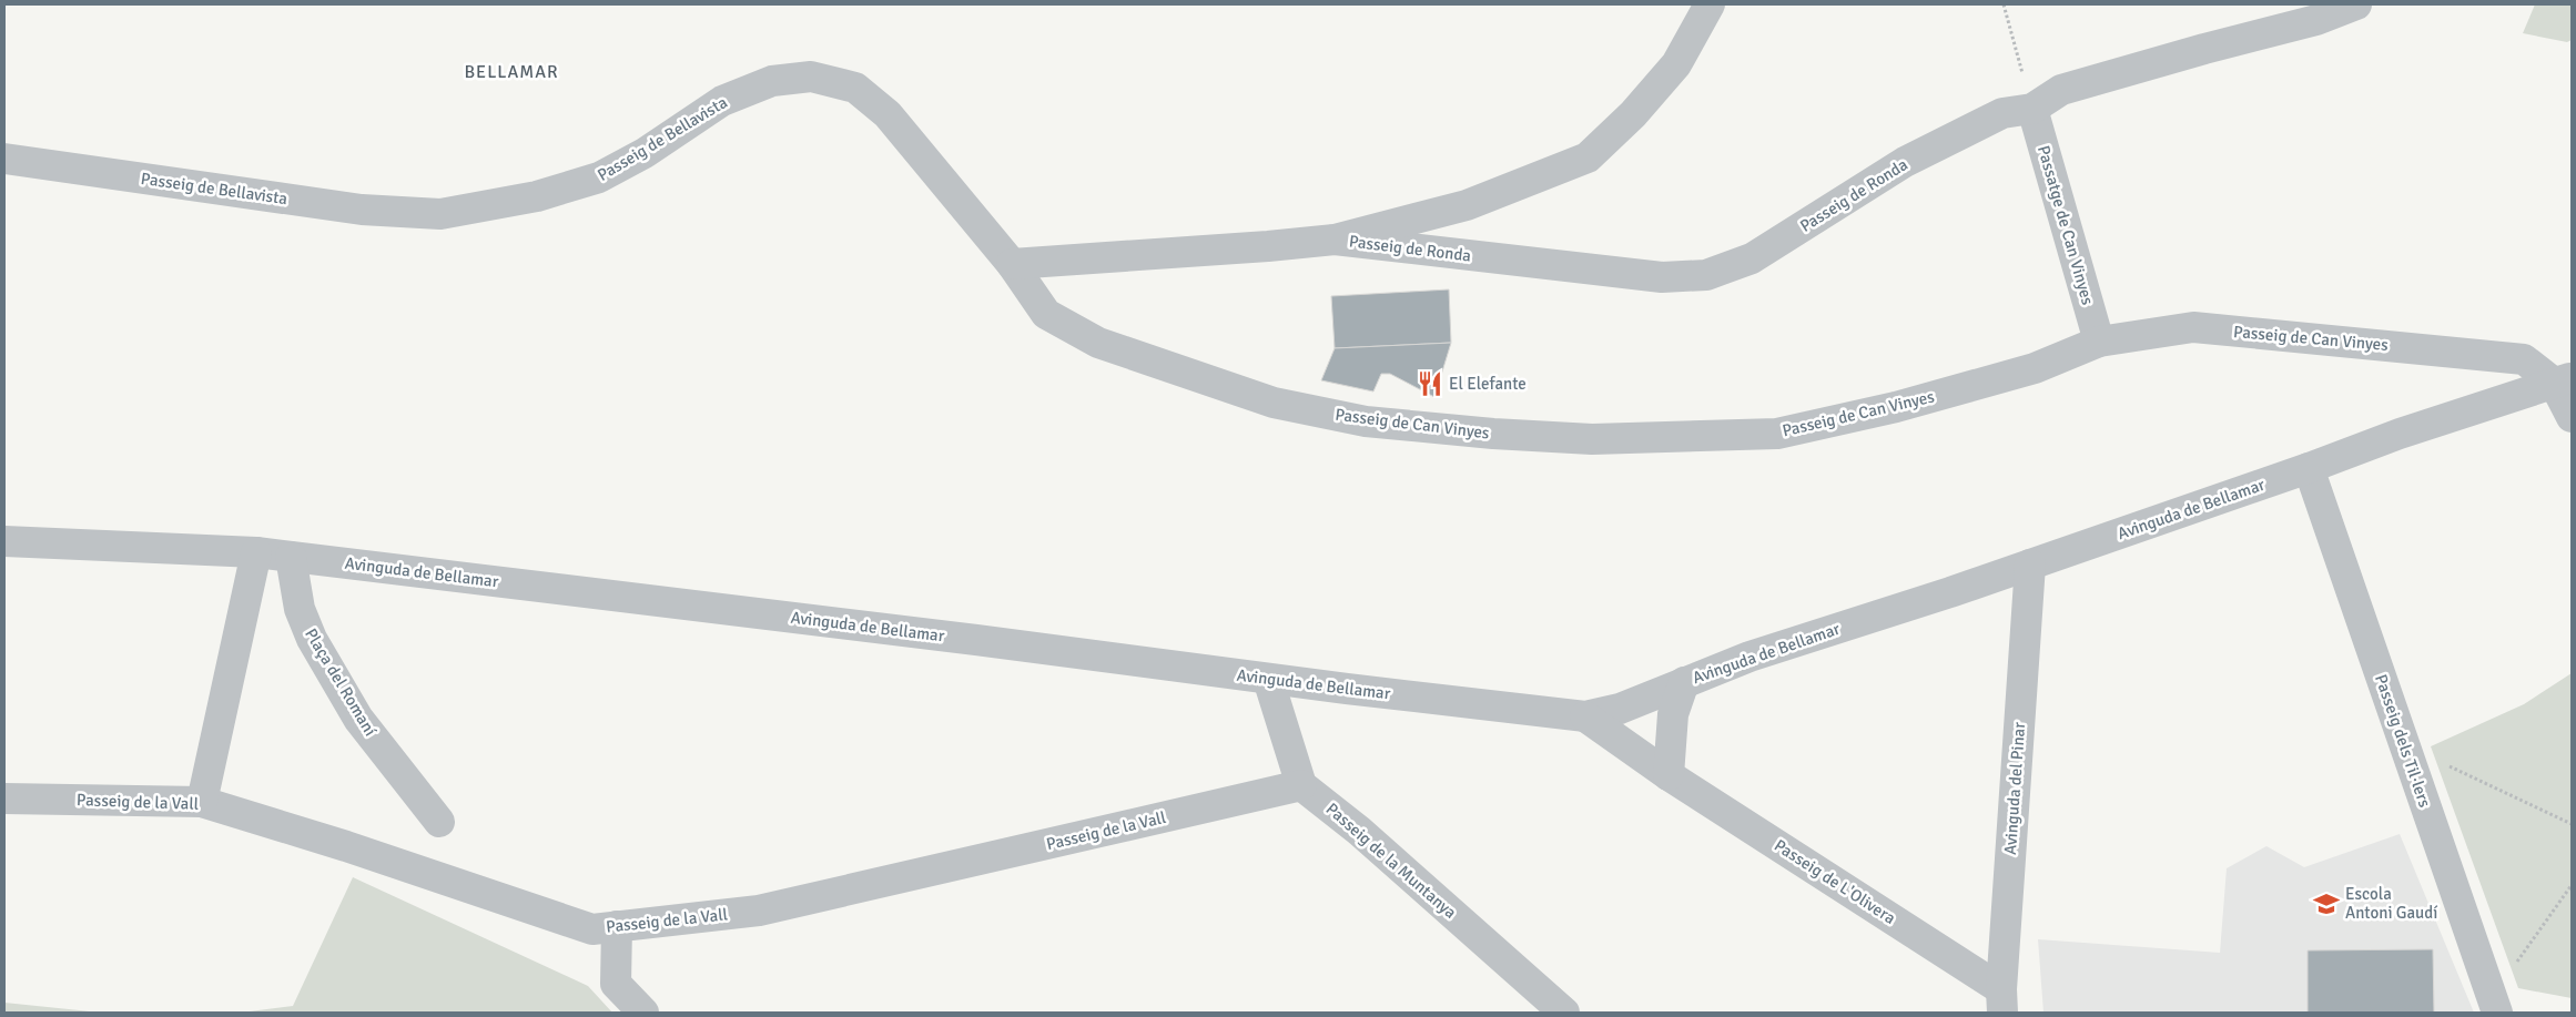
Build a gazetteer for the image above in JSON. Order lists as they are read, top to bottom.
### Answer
{
  "streets": {
    "street": [
      "Passeig de Bellavista",
      "Passeig de Ronda",
      "Passatge de Can Vinyes",
      "Passeig de Can Vinyes",
      "Avinguda de Bellamar",
      "Plaça del Romaní",
      "Passeig dels Til·lers",
      "Avinguda del Pinar",
      "Passeig de la Vall",
      "Passeig de la Muntanya",
      "Passeig de L'Olivera"
    ]
  },
  "crossings": [
    ["Passeig de Bellavista", "Passeig de Can Vinyes"],
    ["Passeig de Ronda", "Passatge de Can Vinyes"],
    ["Passatge de Can Vinyes", "Passeig de Can Vinyes"],
    ["Passeig de Can Vinyes", "Avinguda de Bellamar"],
    ["Avinguda de Bellamar", "Plaça del Romaní"],
    ["Avinguda de Bellamar", "Passeig dels Til·lers"],
    ["Avinguda de Bellamar", "Avinguda del Pinar"],
    ["Avinguda de Bellamar", "Passeig de L'Olivera"],
    ["Avinguda del Pinar", "Passeig de L'Olivera"],
    ["Passeig de la Vall", "Passeig de la Muntanya"]
  ],
  "districts": ["BELLAMAR"],
  "places": {
    "restaurant": ["El Elefante"],
    "school or university": ["Escola Antoni Gaudí"]
  }
}
